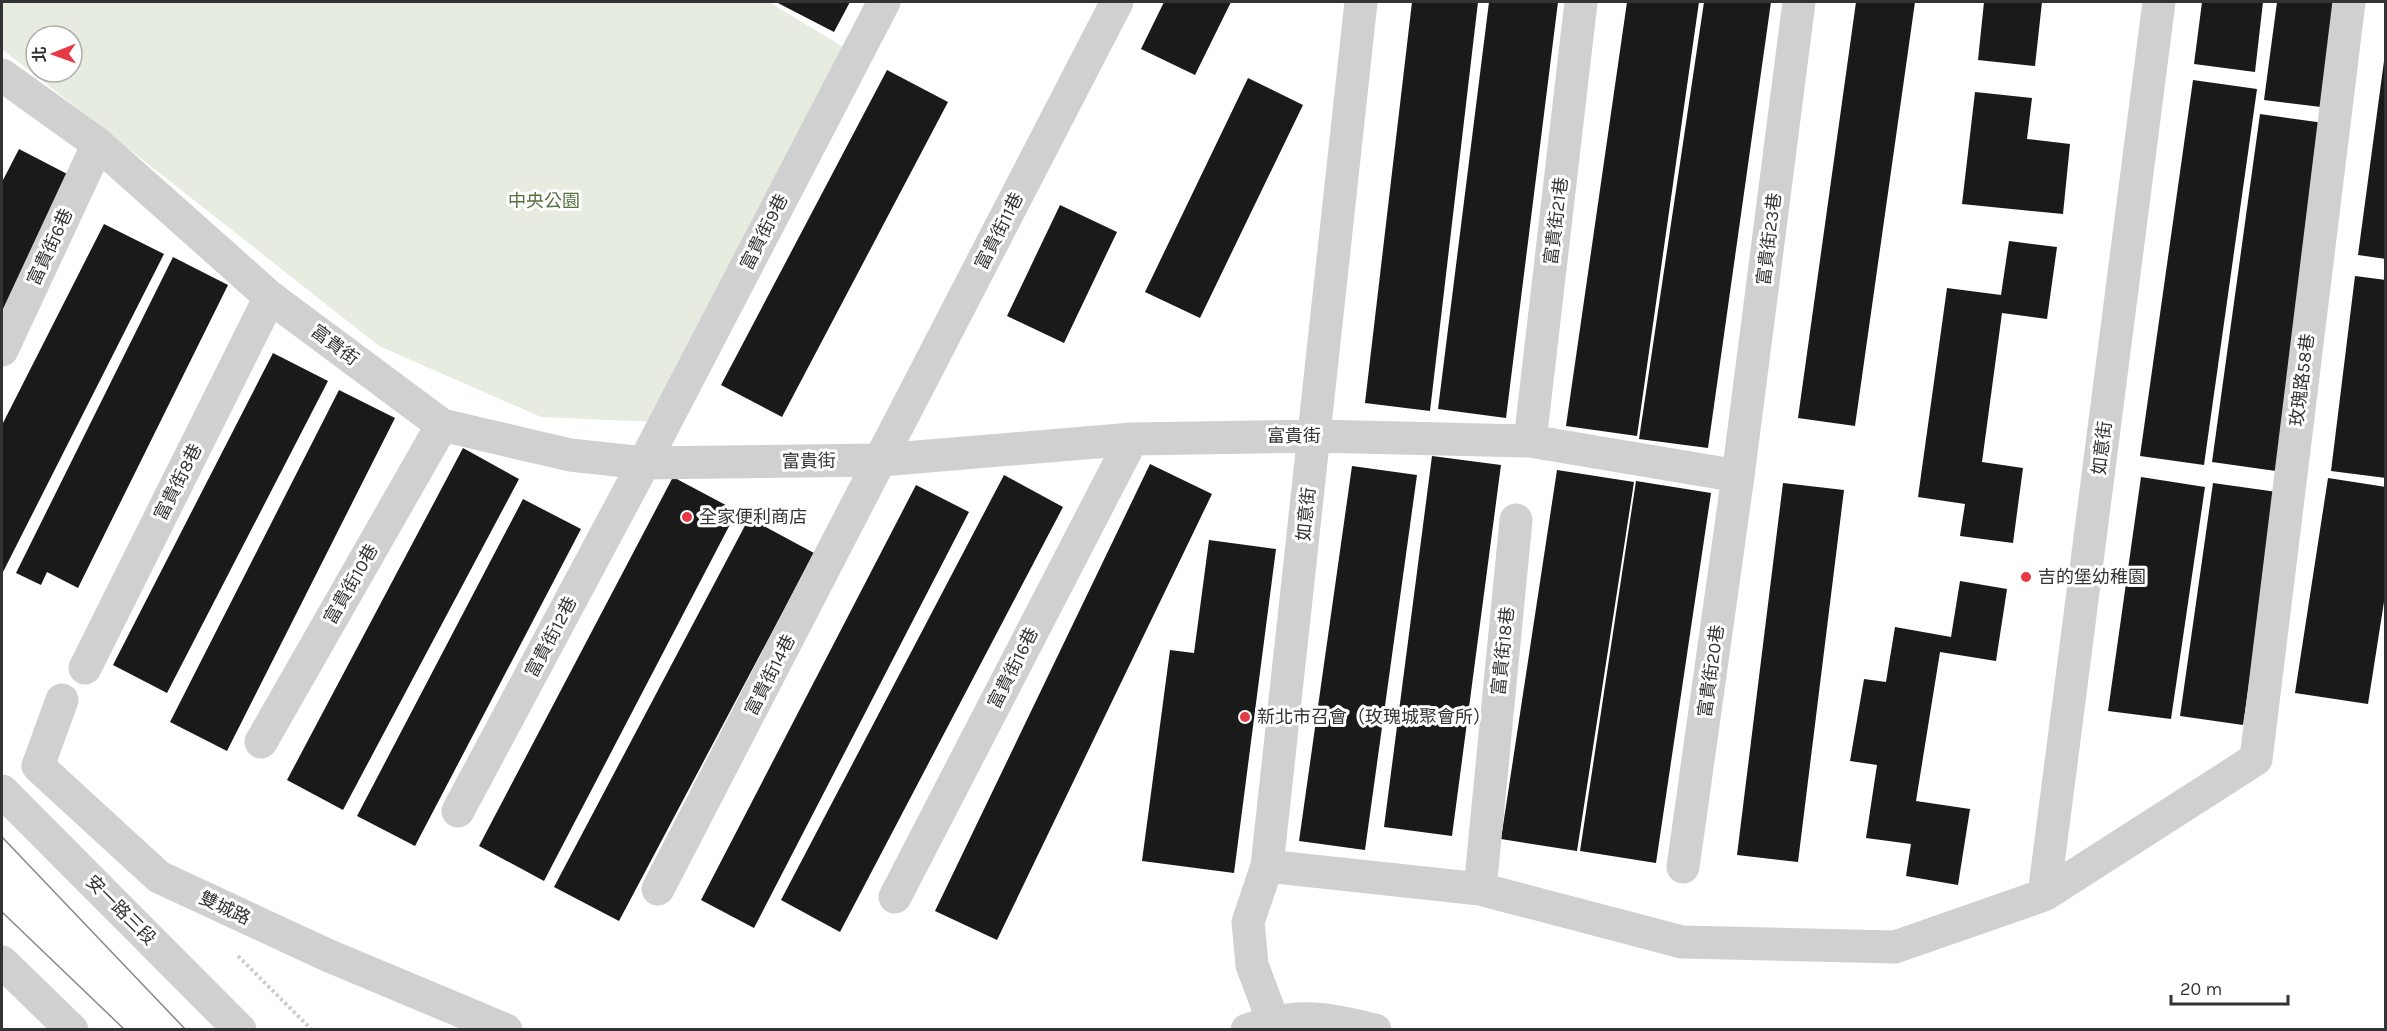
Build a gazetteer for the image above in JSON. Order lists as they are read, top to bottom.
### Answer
{
  "streets": {
    "street": [
      "富貴街21巷",
      "富貴街11巷",
      "富貴街9巷",
      "富貴街23巷",
      "富貴街6巷",
      "富貴街",
      "玫瑰路58巷",
      "如意街",
      "富貴街8巷",
      "富貴街10巷",
      "富貴街12巷",
      "富貴街18巷",
      "富貴街16巷",
      "富貴街20巷",
      "富貴街14巷",
      "雙城路",
      "安一路三段"
    ]
  },
  "crossings": [
    ["富貴街21巷", "富貴街"],
    ["富貴街11巷", "富貴街"],
    ["富貴街11巷", "富貴街14巷"],
    ["富貴街9巷", "富貴街"],
    ["富貴街9巷", "富貴街12巷"],
    ["富貴街23巷", "富貴街"],
    ["富貴街23巷", "富貴街20巷"],
    ["富貴街6巷", "富貴街"],
    ["富貴街", "如意街"],
    ["富貴街", "富貴街8巷"],
    ["富貴街", "富貴街10巷"],
    ["富貴街", "富貴街12巷"],
    ["富貴街", "富貴街16巷"],
    ["富貴街", "富貴街20巷"],
    ["富貴街", "富貴街14巷"],
    ["玫瑰路58巷", "如意街"]
  ],
  "parks": ["中央公園"],
  "places": ["全家便利商店", "吉的堡幼稚園", "新北市召會（玫瑰城聚會所）"],
  "scale_bar": "20 m",
  "north": "left"
}
